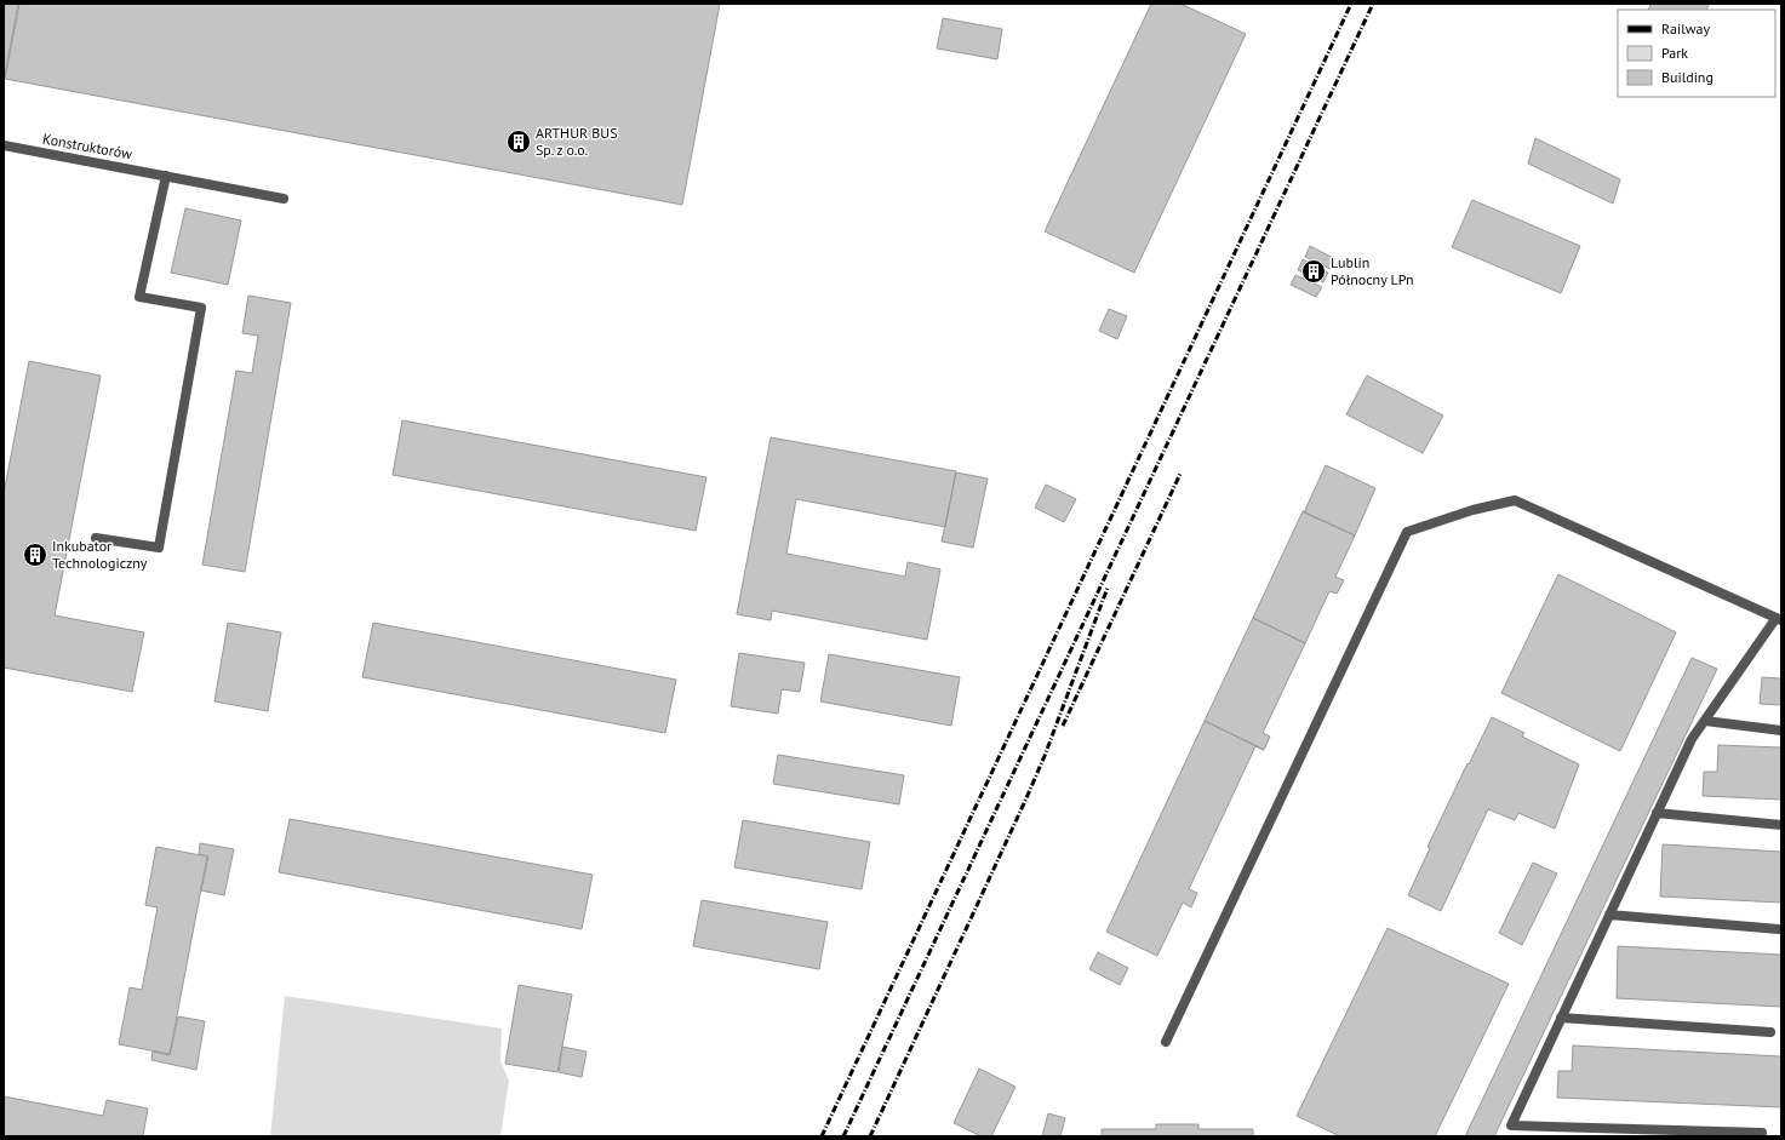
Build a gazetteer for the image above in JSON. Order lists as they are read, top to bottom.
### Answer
{
  "streets": {
    "lane": ["Konstruktorów"]
  },
  "places": {
    "building": ["ARTHUR BUS Sp. z o.o.", "Lublin Północny LPn", "Inkubator Technologiczny"]
  },
  "legend": ["Railway", "Park", "Building"]
}
